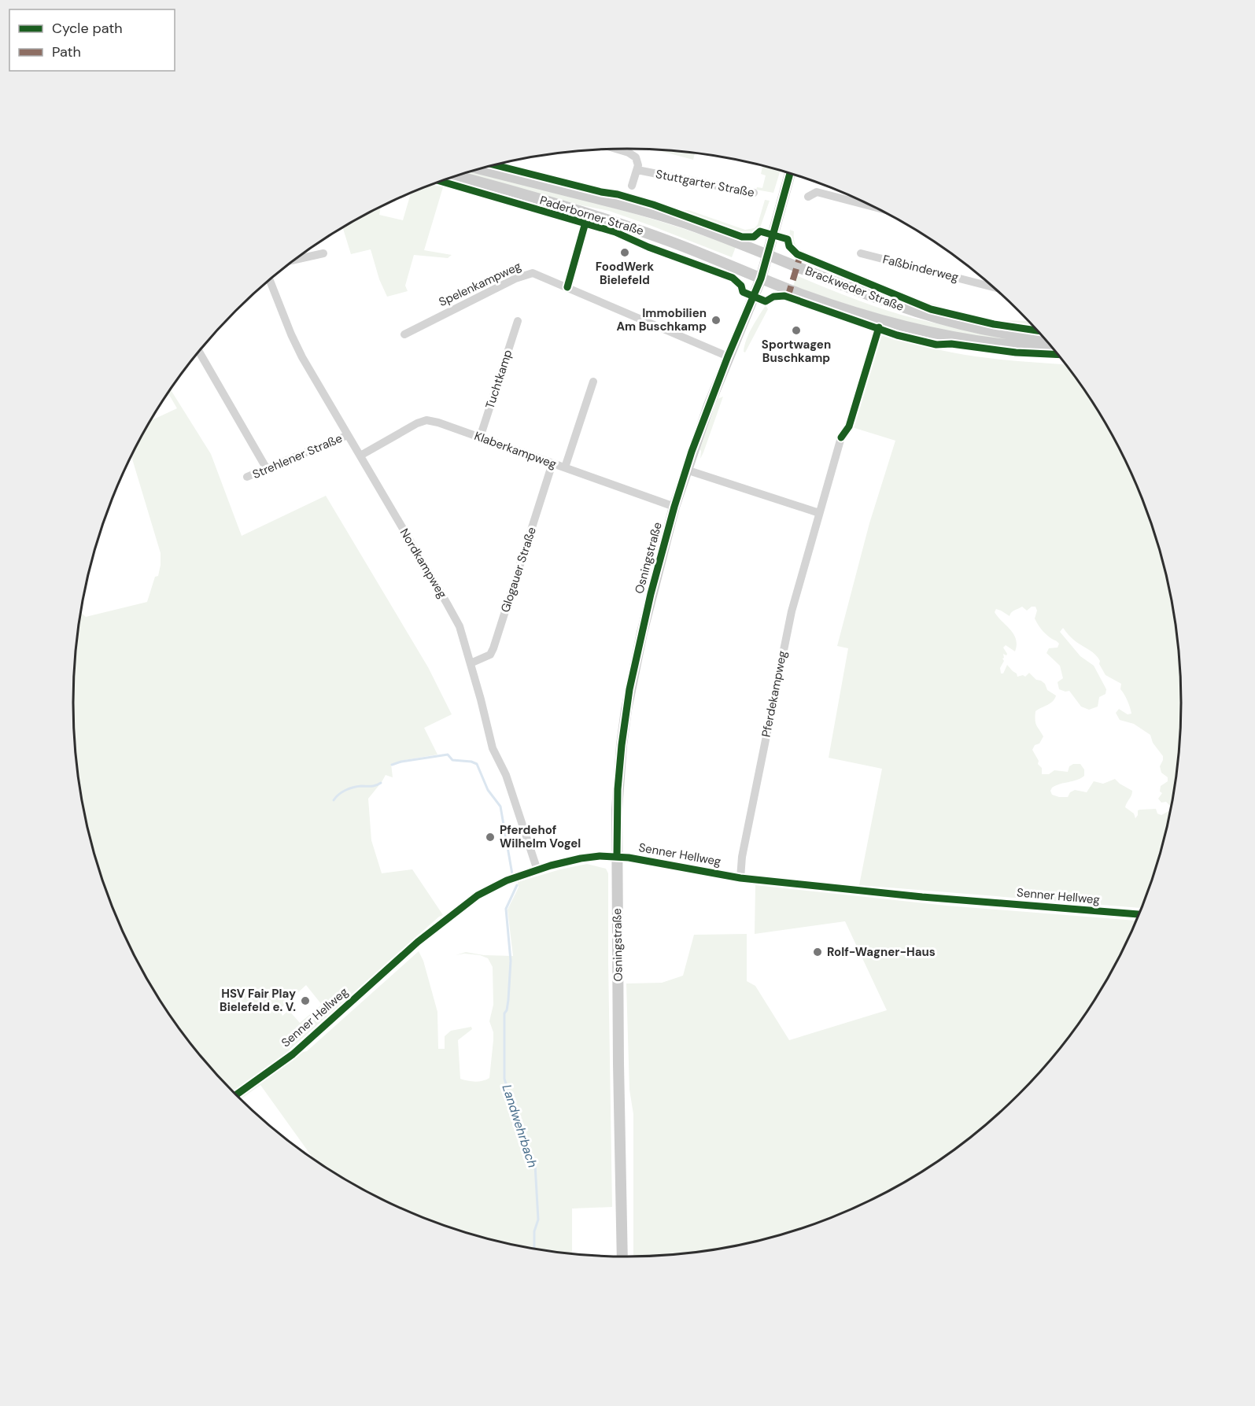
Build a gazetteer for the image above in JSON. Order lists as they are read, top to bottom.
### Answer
{
  "streets": {
    "main road": ["Paderborner Straße", "Brackweder Straße", "Osningstraße"],
    "street": [
      "Stuttgarter Straße",
      "Faßbinderweg",
      "Spelenkampweg",
      "Tuchtkamp",
      "Klaberkampweg",
      "Strehlener Straße",
      "Nordkampweg",
      "Glogauer Straße",
      "Pferdekampweg",
      "Senner Hellweg"
    ]
  },
  "crossings": [
    ["Paderborner Straße", "Brackweder Straße"],
    ["Paderborner Straße", "Osningstraße"],
    ["Spelenkampweg", "Osningstraße"],
    ["Brackweder Straße", "Osningstraße"],
    ["Tuchtkamp", "Klaberkampweg"],
    ["Klaberkampweg", "Osningstraße"],
    ["Klaberkampweg", "Nordkampweg"],
    ["Klaberkampweg", "Glogauer Straße"],
    ["Strehlener Straße", "Nordkampweg"],
    ["Osningstraße", "Senner Hellweg"],
    ["Nordkampweg", "Glogauer Straße"],
    ["Nordkampweg", "Senner Hellweg"],
    ["Pferdekampweg", "Senner Hellweg"]
  ],
  "water": ["Landwehrbach"],
  "places": [
    "FoodWerk Bielefeld",
    "Immobilien Am Buschkamp",
    "Sportwagen Buschkamp",
    "Pferdehof Wilhelm Vogel",
    "Rolf-Wagner-Haus",
    "HSV Fair Play Bielefeld e. V."
  ],
  "legend": ["Cycle path", "Path"]
}
